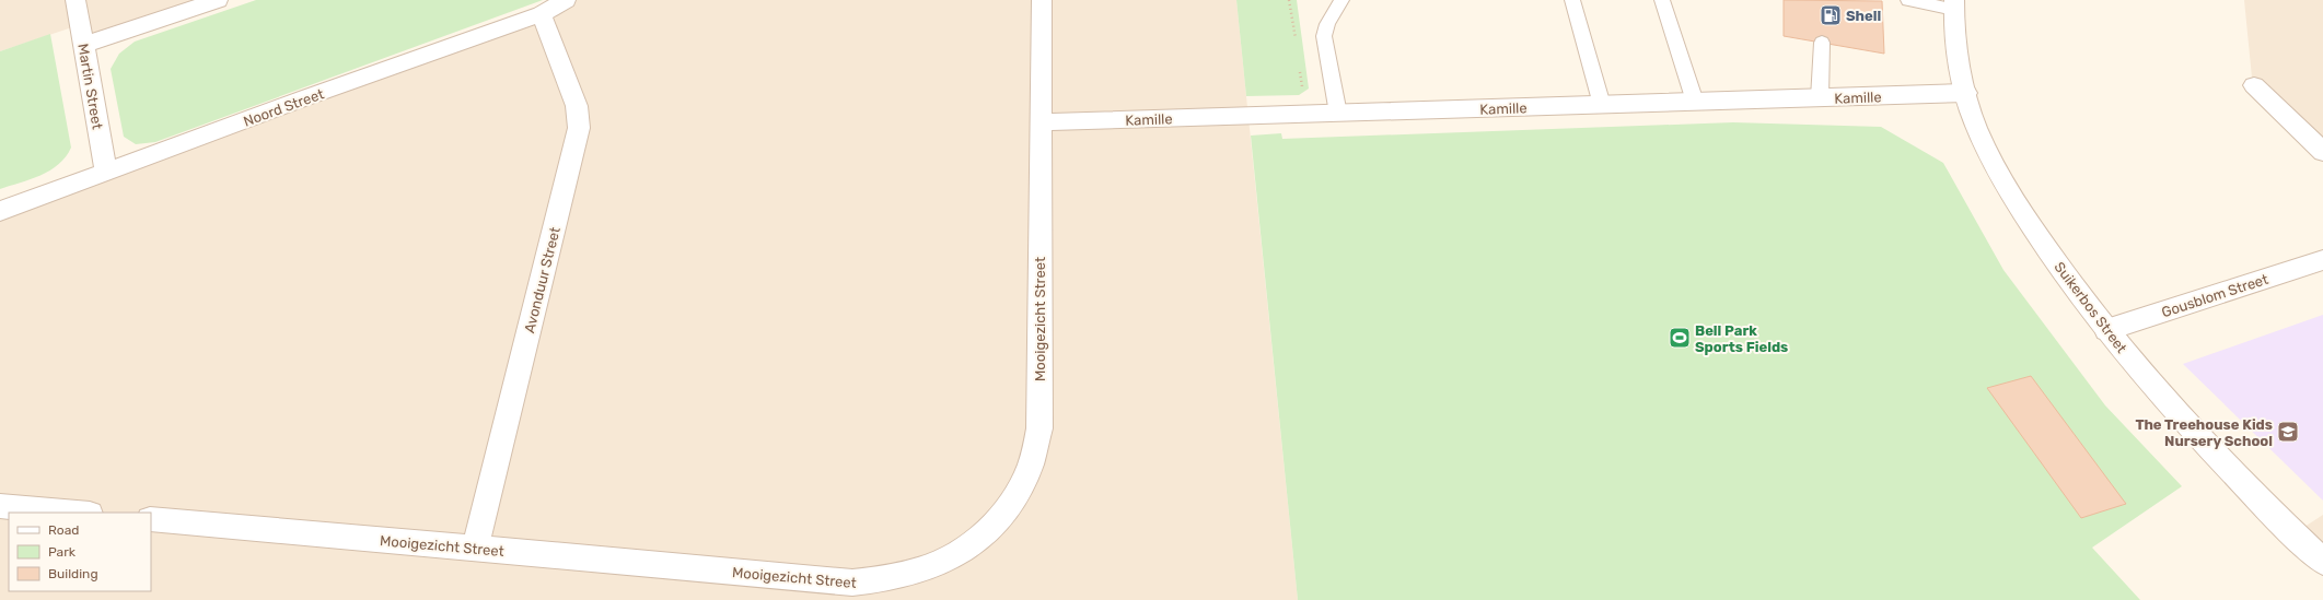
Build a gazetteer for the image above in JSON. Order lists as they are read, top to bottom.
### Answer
{
  "streets": {
    "street": [
      "Martin Street",
      "Kamille",
      "Noord Street",
      "Avonduur Street",
      "Gousblom Street",
      "Suikerbos Street",
      "Mooigezicht Street"
    ]
  },
  "crossings": [
    ["Martin Street", "Noord Street"],
    ["Kamille", "Suikerbos Street"],
    ["Kamille", "Mooigezicht Street"],
    ["Noord Street", "Avonduur Street"],
    ["Avonduur Street", "Mooigezicht Street"],
    ["Gousblom Street", "Suikerbos Street"]
  ],
  "places": {
    "fuel station": ["Shell"],
    "sports": ["Bell Park Sports Fields"],
    "school or university": ["The Treehouse Kids Nursery School"]
  },
  "legend": ["Road", "Park", "Building"]
}
